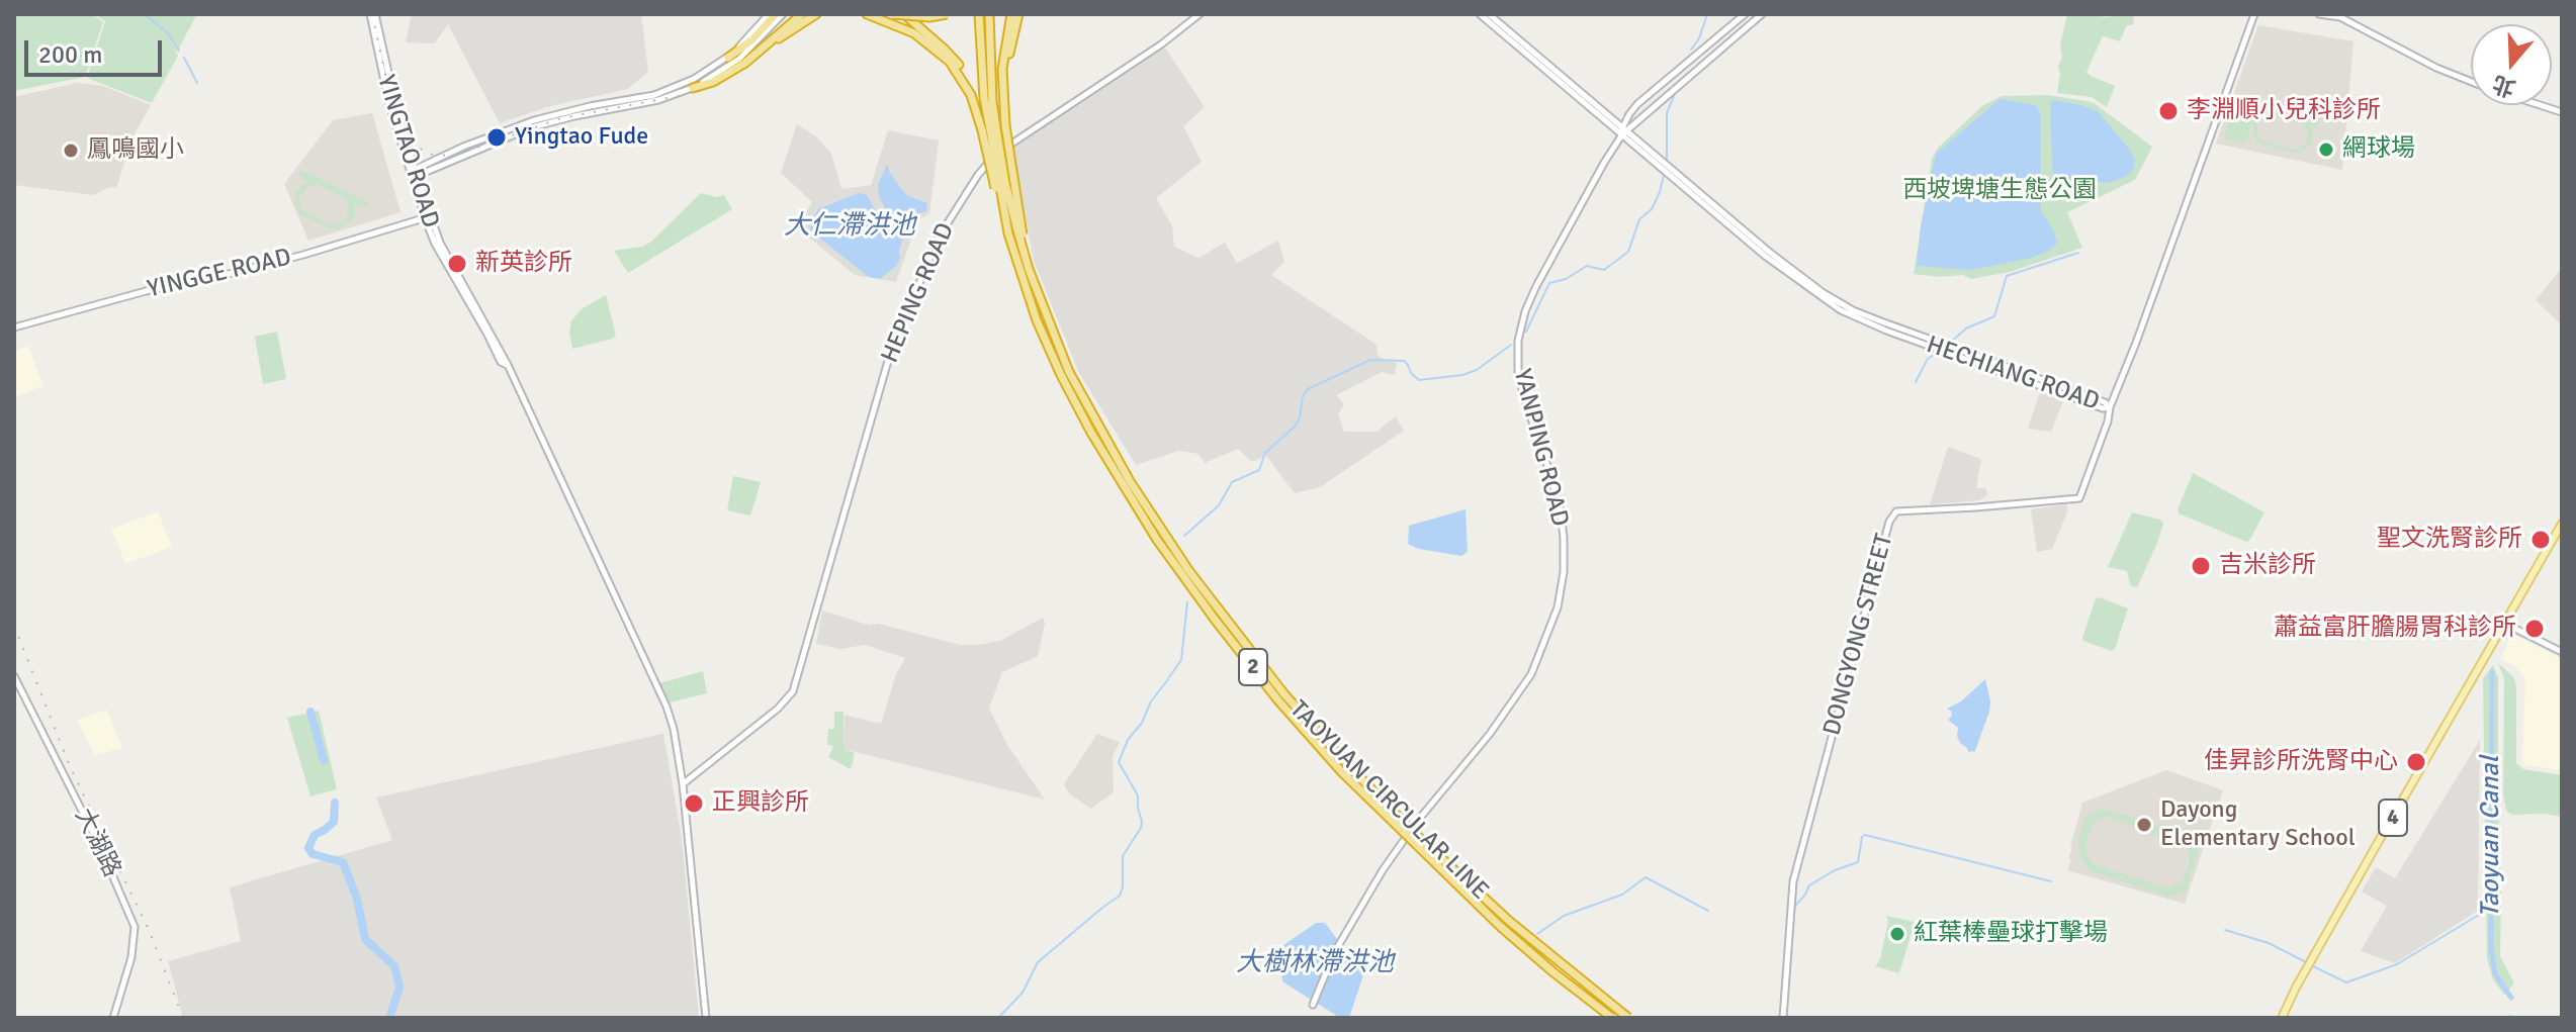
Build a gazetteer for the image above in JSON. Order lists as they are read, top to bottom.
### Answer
{
  "streets": {
    "highway": ["2", "TAOYUAN CIRCULAR LINE"],
    "main road": ["4"],
    "street": [
      "YINGTAO ROAD",
      "YINGGE ROAD",
      "HEPING ROAD",
      "HECHIANG ROAD",
      "YANPING ROAD",
      "DONGYONG STREET",
      "大湖路"
    ]
  },
  "crossings": [
    ["YINGTAO ROAD", "YINGGE ROAD"],
    ["YINGTAO ROAD", "HEPING ROAD"],
    ["HECHIANG ROAD", "YANPING ROAD"],
    ["HECHIANG ROAD", "DONGYONG STREET"]
  ],
  "water": ["大仁滯洪池", "Taoyuan Canal", "大樹林滯洪池"],
  "parks": ["西坡埤塘生態公園"],
  "places": [
    "李淵順小兒科診所",
    "Yingtao Fude",
    "網球場",
    "鳳鳴國小",
    "新英診所",
    "聖文洗腎診所",
    "吉米診所",
    "蕭益富肝膽腸胃科診所",
    "佳昇診所洗腎中心",
    "正興診所",
    "Dayong Elementary School",
    "紅葉棒壘球打擊場"
  ],
  "scale_bar": "200 m",
  "north": "bottom"
}
